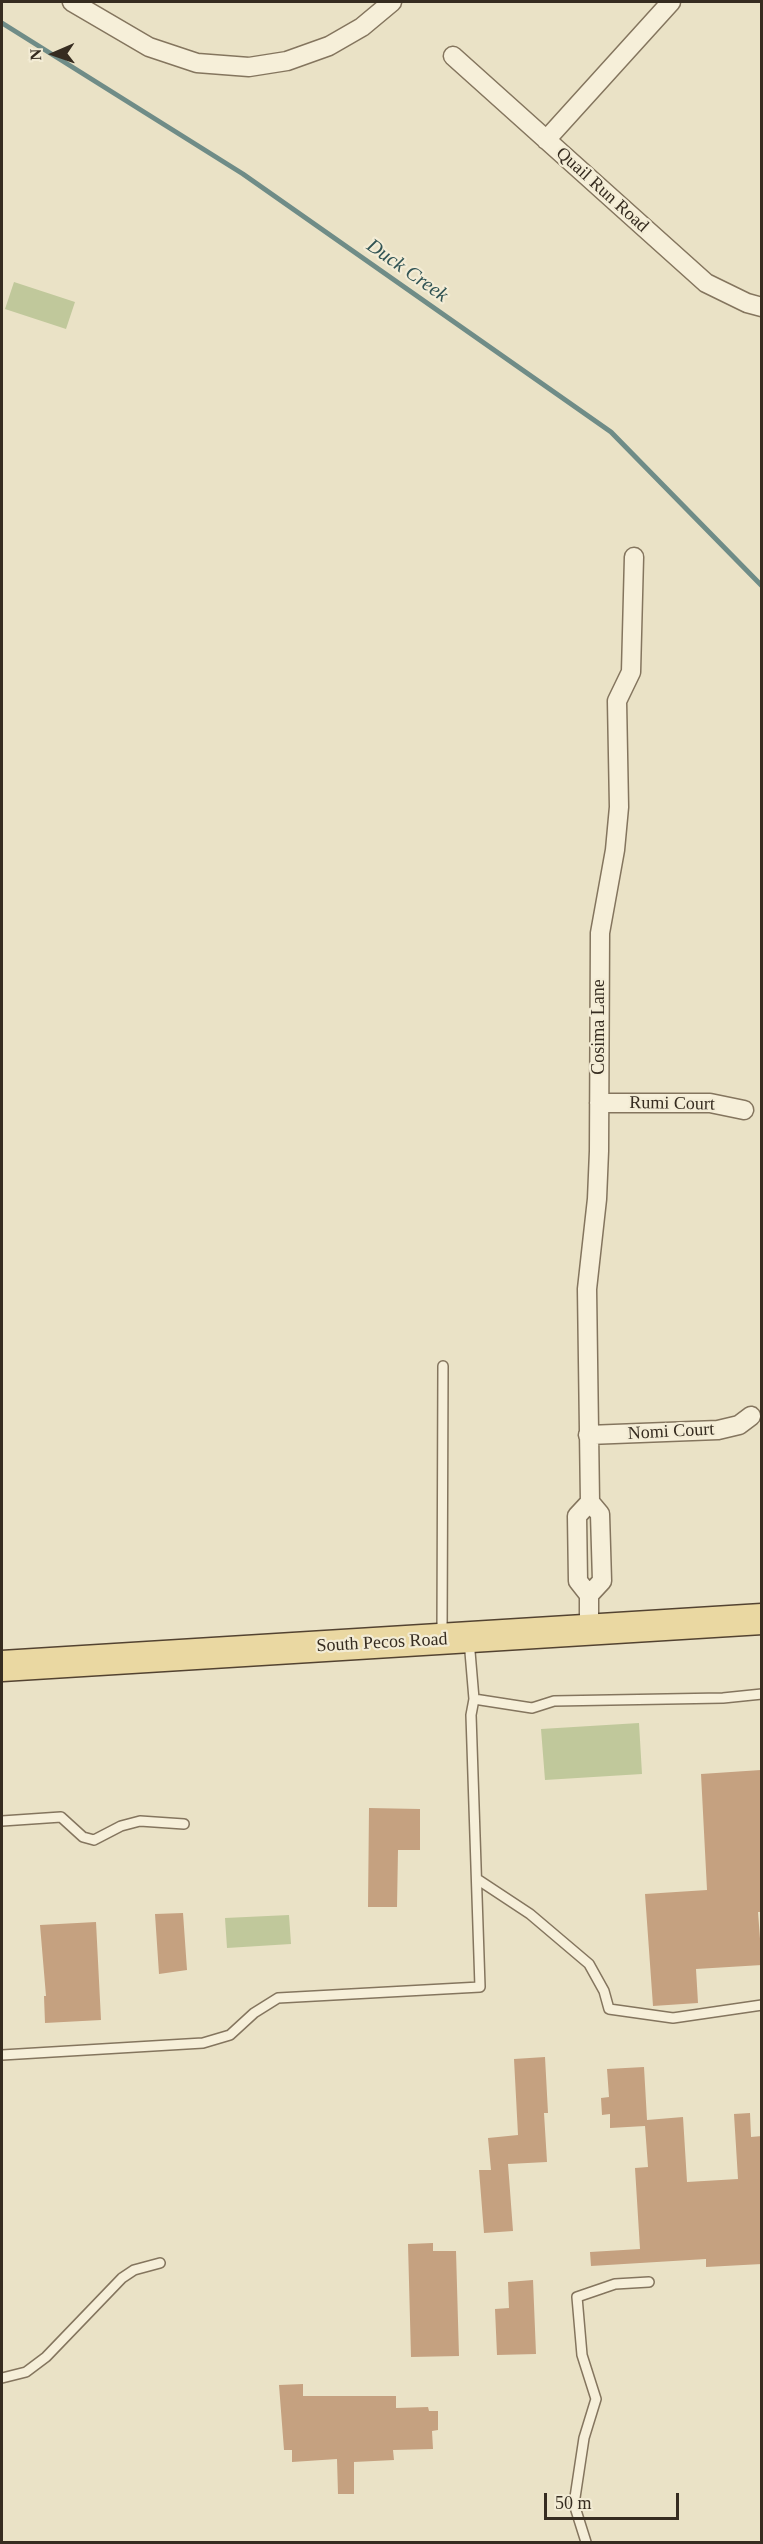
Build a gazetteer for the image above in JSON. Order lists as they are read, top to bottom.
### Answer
{
  "streets": {
    "main road": ["South Pecos Road"],
    "street": [
      "Quail Run Road",
      "Cosima Lane",
      "Rumi Court",
      "Nomi Court"
    ]
  },
  "crossings": [
    ["Cosima Lane", "Rumi Court"],
    ["Cosima Lane", "Nomi Court"],
    ["Cosima Lane", "South Pecos Road"]
  ],
  "water": ["Duck Creek"],
  "scale_bar": "50 m",
  "north": "left"
}
